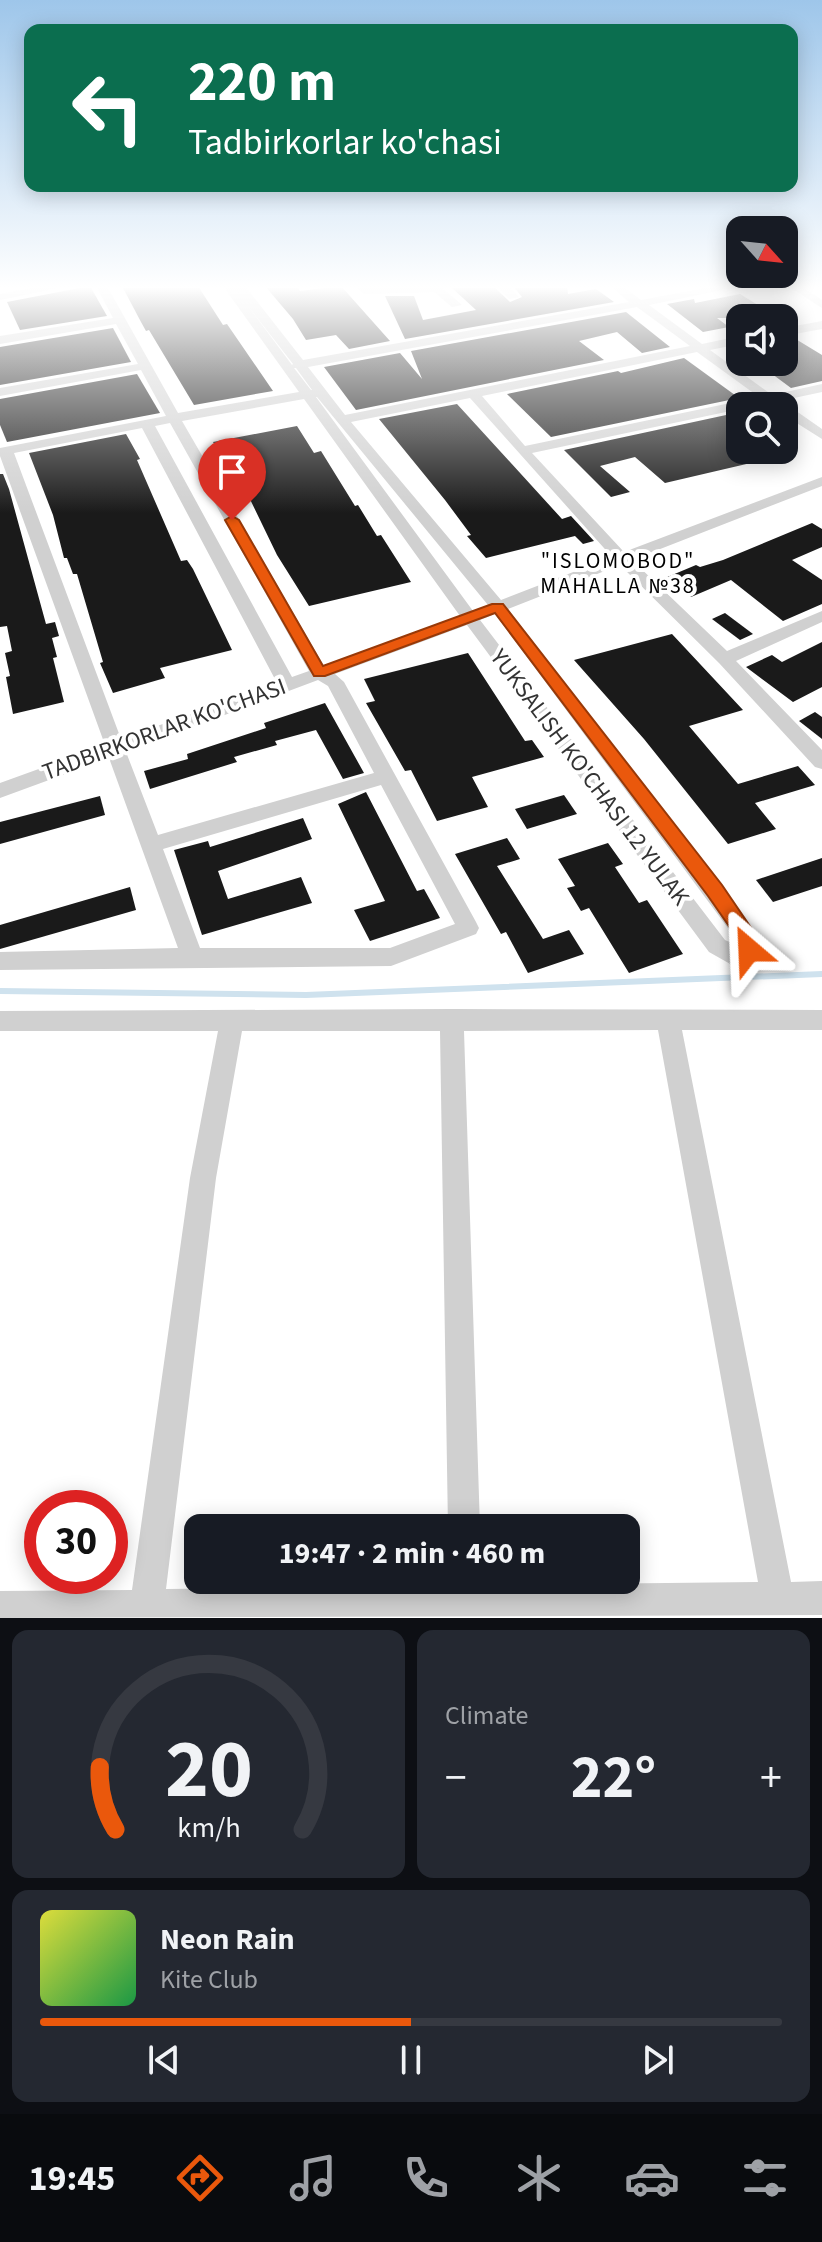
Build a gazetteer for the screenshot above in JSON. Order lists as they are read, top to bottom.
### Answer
{
  "streets": {
    "street": ["TADBIRKORLAR KO'CHASI", "YUKSALISH KO'CHASI 12 YULAK"]
  },
  "crossings": [
    ["TADBIRKORLAR KO'CHASI", "YUKSALISH KO'CHASI 12 YULAK"]
  ],
  "districts": ["\"ISLOMOBOD\" MAHALLA №38"],
  "north": "bottom right",
  "page": {
    "turn": ["220 m", "Tadbirkorlar ko'chasi"],
    "limit": "30",
    "trip": "19:47 · 2 min · 460 m",
    "tile": "Climate",
    "heat": ["−", "22°", "+"],
    "song": ["Neon Rain", "Kite Club"],
    "tabs": "19:45",
    "gauge": ["20", "km/h"]
  }
}
